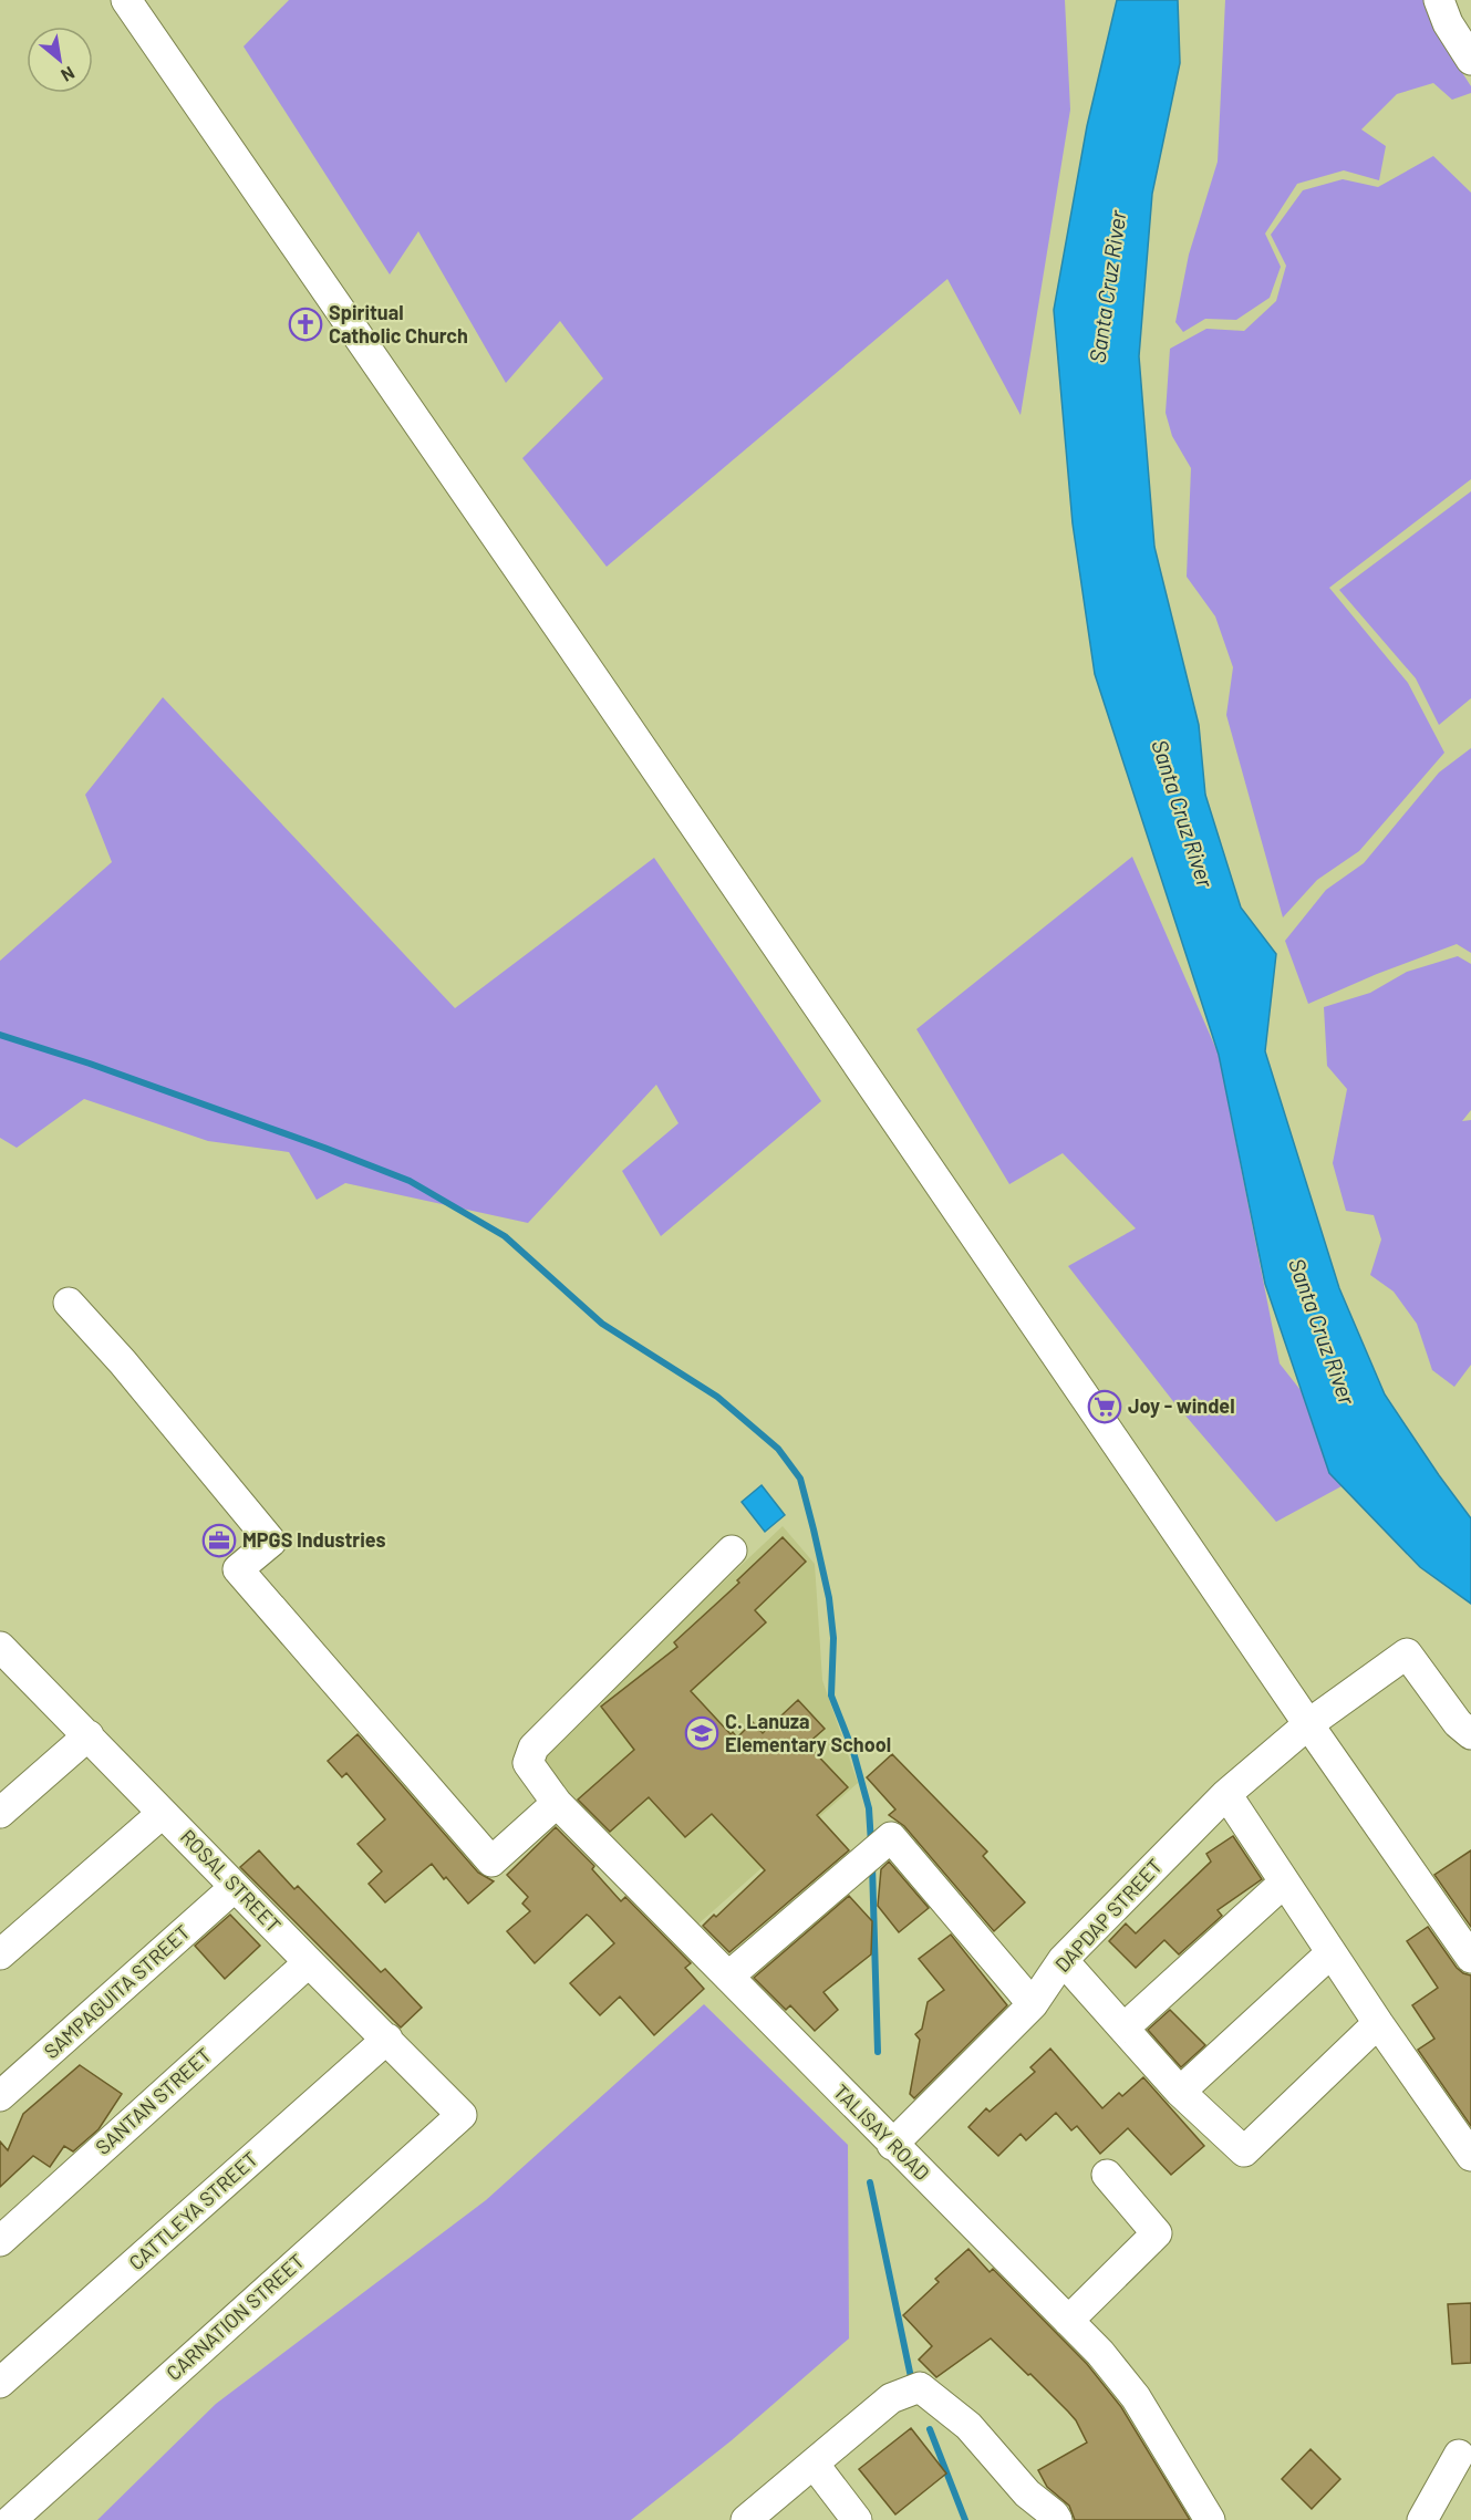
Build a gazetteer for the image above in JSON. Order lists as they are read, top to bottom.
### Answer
{
  "streets": {
    "street": [
      "ROSAL STREET",
      "DAPDAP STREET",
      "SAMPAGUITA STREET",
      "SANTAN STREET",
      "TALISAY ROAD",
      "CATTLEYA STREET",
      "CARNATION STREET"
    ]
  },
  "crossings": [
    ["ROSAL STREET", "SAMPAGUITA STREET"],
    ["ROSAL STREET", "SANTAN STREET"],
    ["ROSAL STREET", "CATTLEYA STREET"],
    ["ROSAL STREET", "CARNATION STREET"],
    ["DAPDAP STREET", "TALISAY ROAD"]
  ],
  "water": ["Santa Cruz River"],
  "places": {
    "church": ["Spiritual Catholic Church"],
    "supermarket": ["Joy - windel"],
    "office": ["MPGS Industries"],
    "school or university": ["C. Lanuza Elementary School"]
  },
  "north": "bottom right"
}
